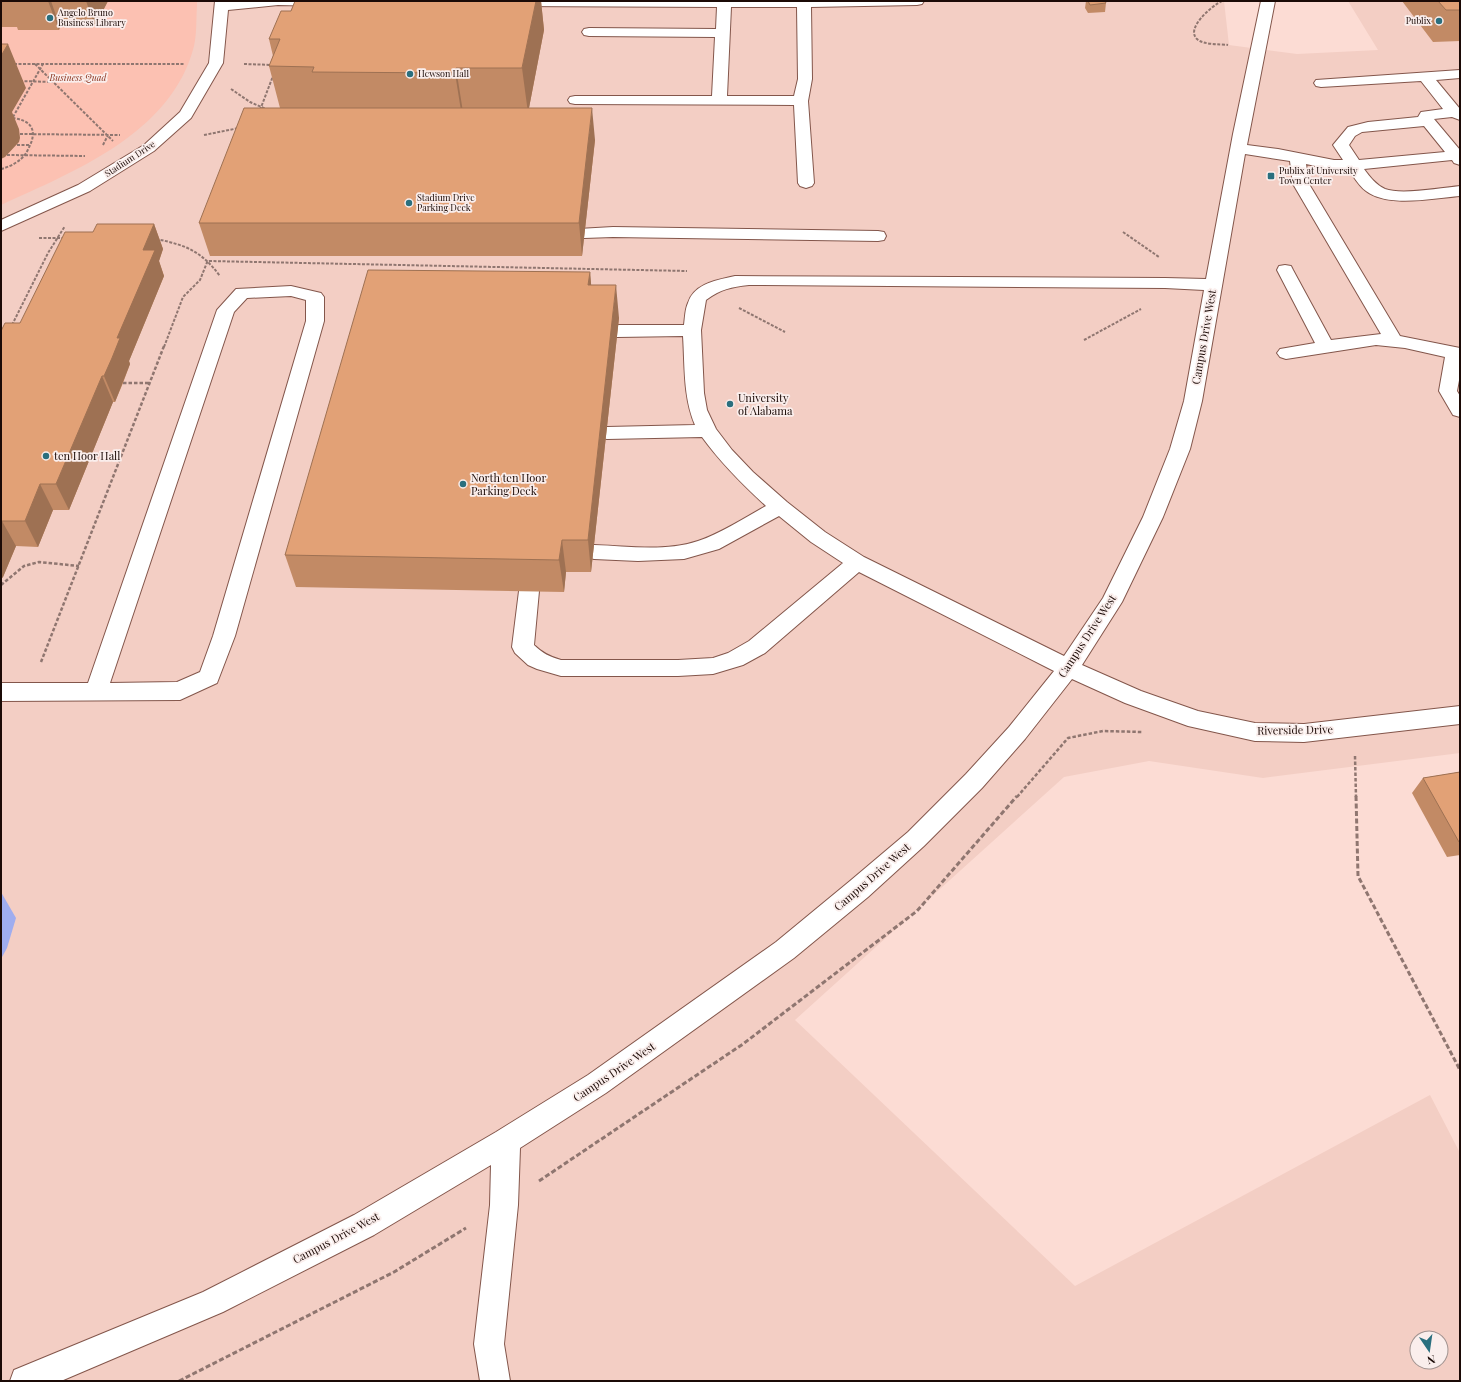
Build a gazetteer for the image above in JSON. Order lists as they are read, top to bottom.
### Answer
{
  "streets": {
    "street": ["Stadium Drive", "Campus Drive West", "Riverside Drive"]
  },
  "crossings": [
    ["Campus Drive West", "Riverside Drive"]
  ],
  "parks": ["Business Quad"],
  "places": {
    "other": [
      "Angelo Bruno Business Library",
      "Publix",
      "Hewson Hall",
      "Stadium Drive Parking Deck",
      "University of Alabama",
      "ten Hoor Hall",
      "North ten Hoor Parking Deck"
    ],
    "transit": ["Publix at University Town Center"]
  },
  "north": "bottom"
}
